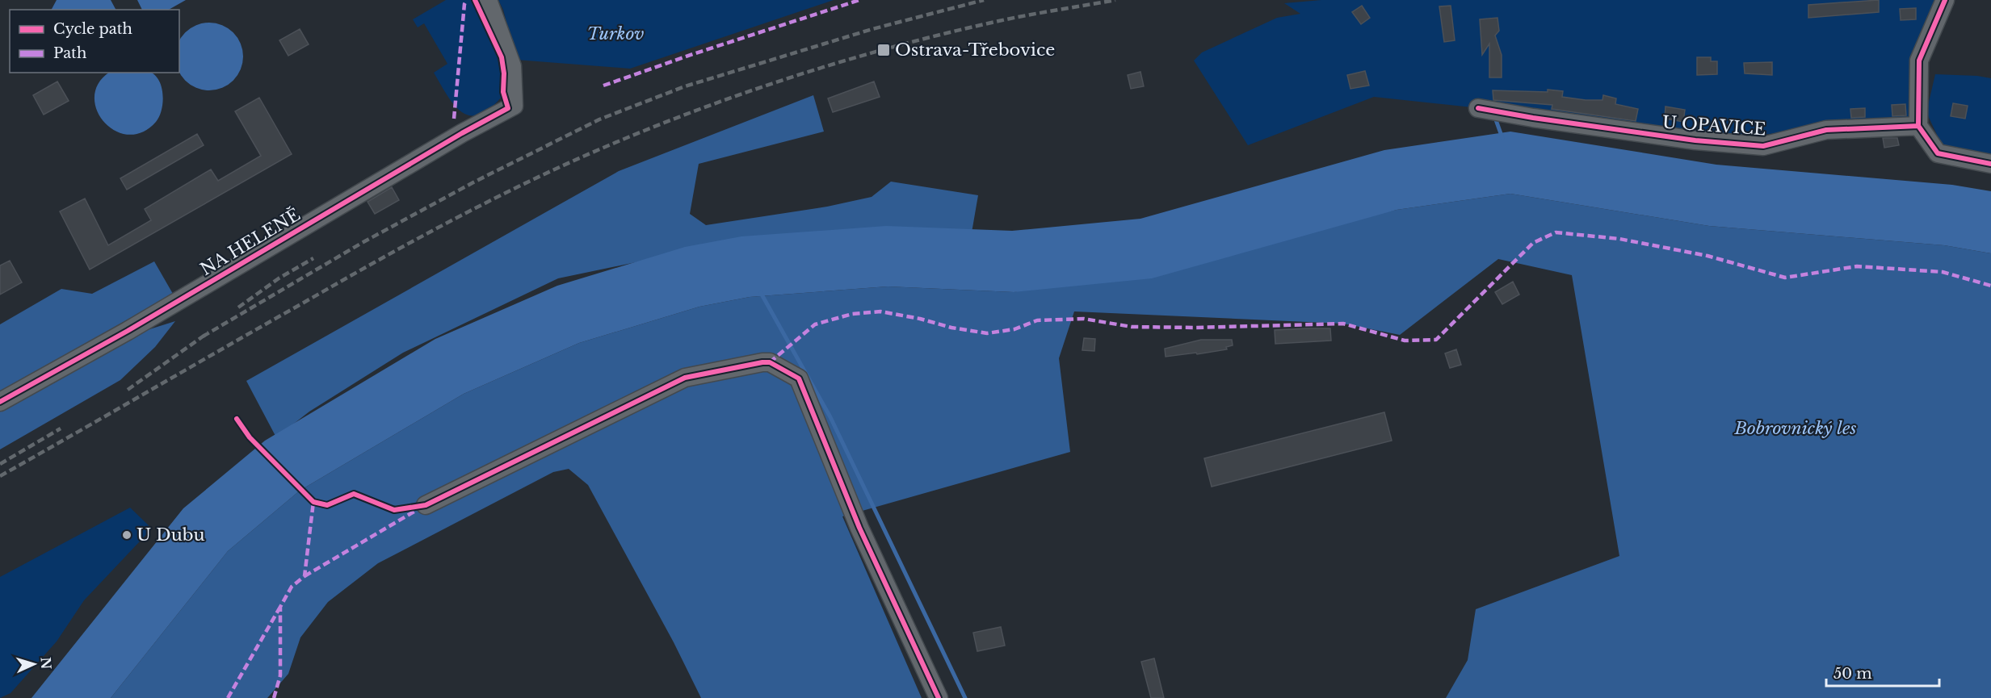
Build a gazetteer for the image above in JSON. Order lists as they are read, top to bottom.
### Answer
{
  "streets": {
    "street": ["U OPAVICE", "NA HELENĚ"]
  },
  "parks": ["Turkov", "Bobrovnický les"],
  "places": {
    "transit": ["Ostrava-Třebovice"],
    "other": ["U Dubu"]
  },
  "legend": ["Cycle path", "Path"],
  "scale_bar": "50 m",
  "north": "right"
}
